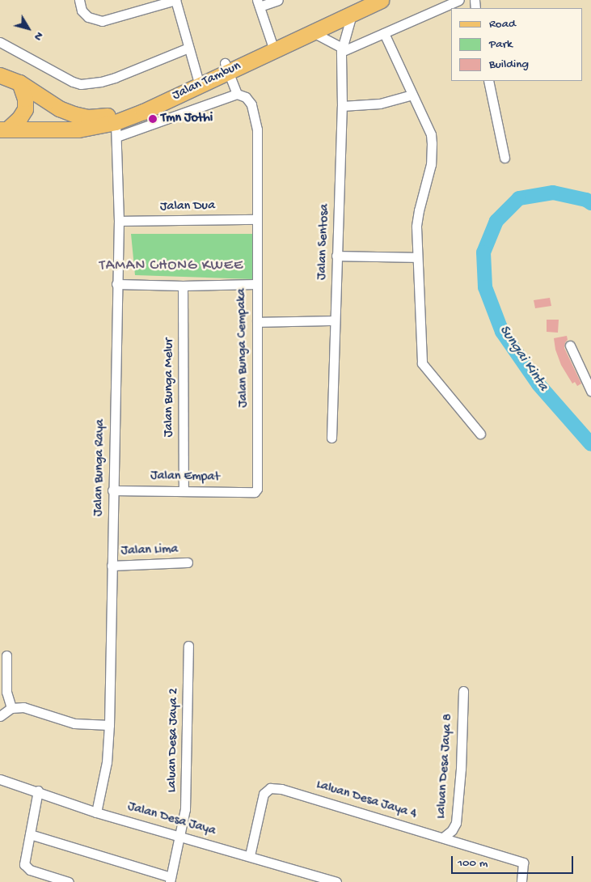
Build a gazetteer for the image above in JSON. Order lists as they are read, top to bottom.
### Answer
{
  "streets": {
    "main road": ["Jalan Tambun"],
    "street": [
      "Jalan Dua",
      "Jalan Sentosa",
      "Jalan Bunga Cempaka",
      "Jalan Bunga Melur",
      "Jalan Bunga Raya",
      "Jalan Empat",
      "Jalan Lima",
      "Laluan Desa Jaya 2",
      "Laluan Desa Jaya 8",
      "Laluan Desa Jaya 4",
      "Jalan Desa Jaya"
    ]
  },
  "crossings": [
    ["Jalan Tambun", "Jalan Sentosa"],
    ["Jalan Tambun", "Jalan Bunga Raya"],
    ["Jalan Dua", "Jalan Bunga Cempaka"],
    ["Jalan Dua", "Jalan Bunga Raya"],
    ["Jalan Bunga Cempaka", "Jalan Empat"],
    ["Jalan Bunga Melur", "Jalan Empat"],
    ["Jalan Bunga Raya", "Jalan Empat"],
    ["Jalan Bunga Raya", "Jalan Lima"],
    ["Jalan Bunga Raya", "Jalan Desa Jaya"],
    ["Laluan Desa Jaya 2", "Jalan Desa Jaya"],
    ["Laluan Desa Jaya 8", "Laluan Desa Jaya 4"],
    ["Laluan Desa Jaya 4", "Jalan Desa Jaya"]
  ],
  "districts": ["TAMAN CHONG KWEE"],
  "water": ["Sungai Kinta"],
  "places": ["Tmn Jothi"],
  "legend": ["Road", "Park", "Building"],
  "scale_bar": "100 m",
  "north": "bottom right"
}
